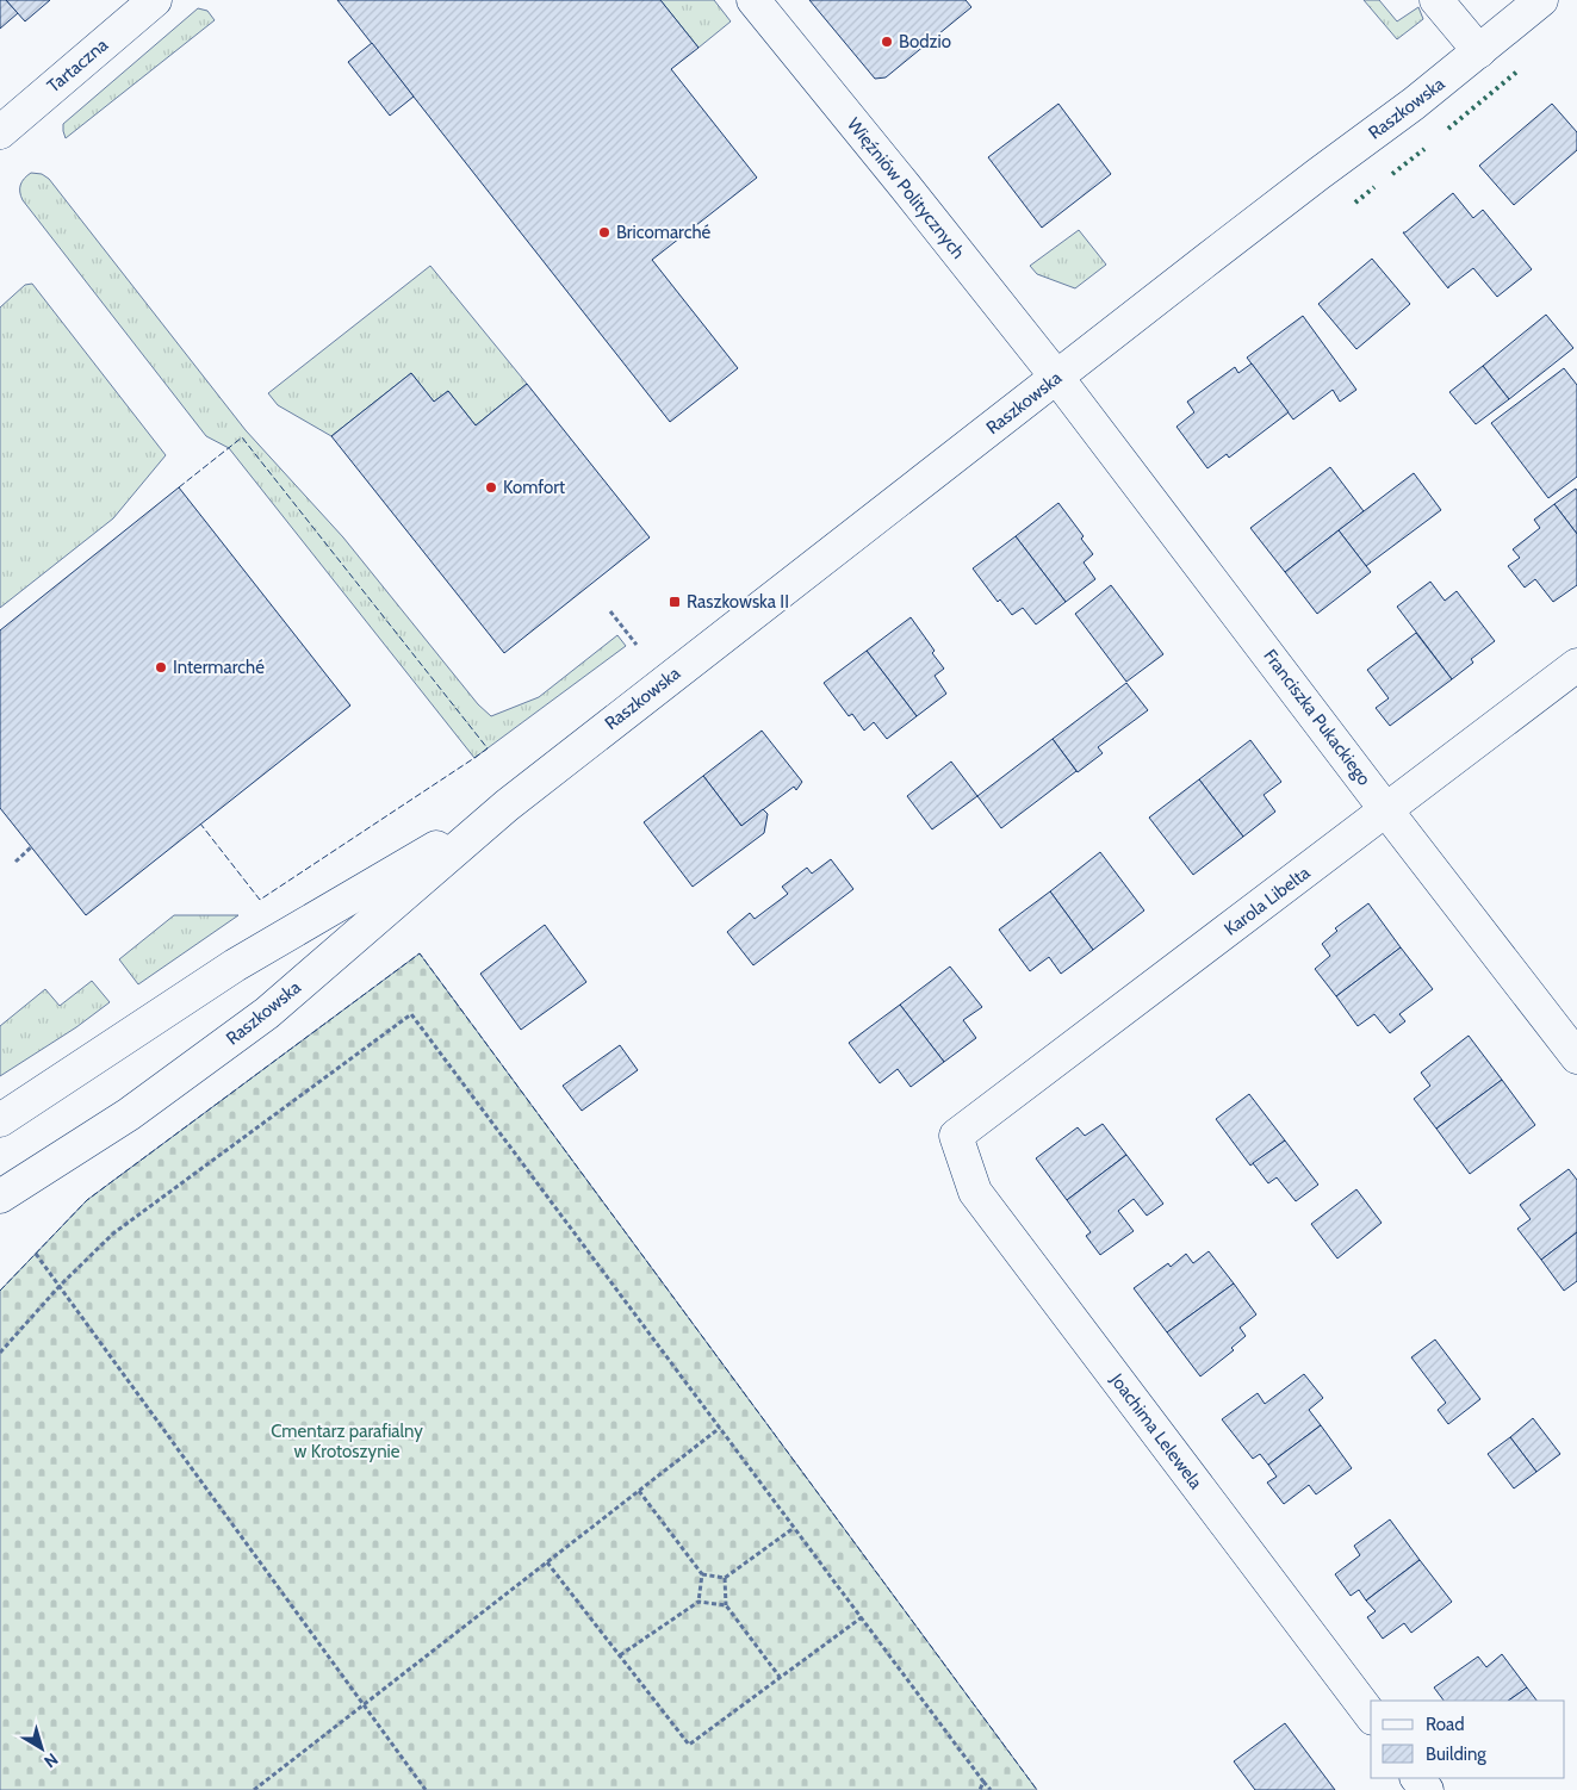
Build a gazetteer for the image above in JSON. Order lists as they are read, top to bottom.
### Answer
{
  "streets": {
    "street": [
      "Tartaczna",
      "Raszkowska",
      "Więźniów Politycznych",
      "Franciszka Pukackiego",
      "Karola Libelta",
      "Joachima Lelewela"
    ]
  },
  "crossings": [
    ["Raszkowska", "Więźniów Politycznych"],
    ["Raszkowska", "Franciszka Pukackiego"],
    ["Więźniów Politycznych", "Franciszka Pukackiego"],
    ["Franciszka Pukackiego", "Karola Libelta"],
    ["Karola Libelta", "Joachima Lelewela"]
  ],
  "parks": ["Cmentarz parafialny w Krotoszynie"],
  "places": {
    "other": [
      "Bodzio",
      "Bricomarché",
      "Komfort",
      "Intermarché"
    ],
    "transit": ["Raszkowska II"]
  },
  "legend": ["Road", "Building"],
  "north": "bottom right"
}
